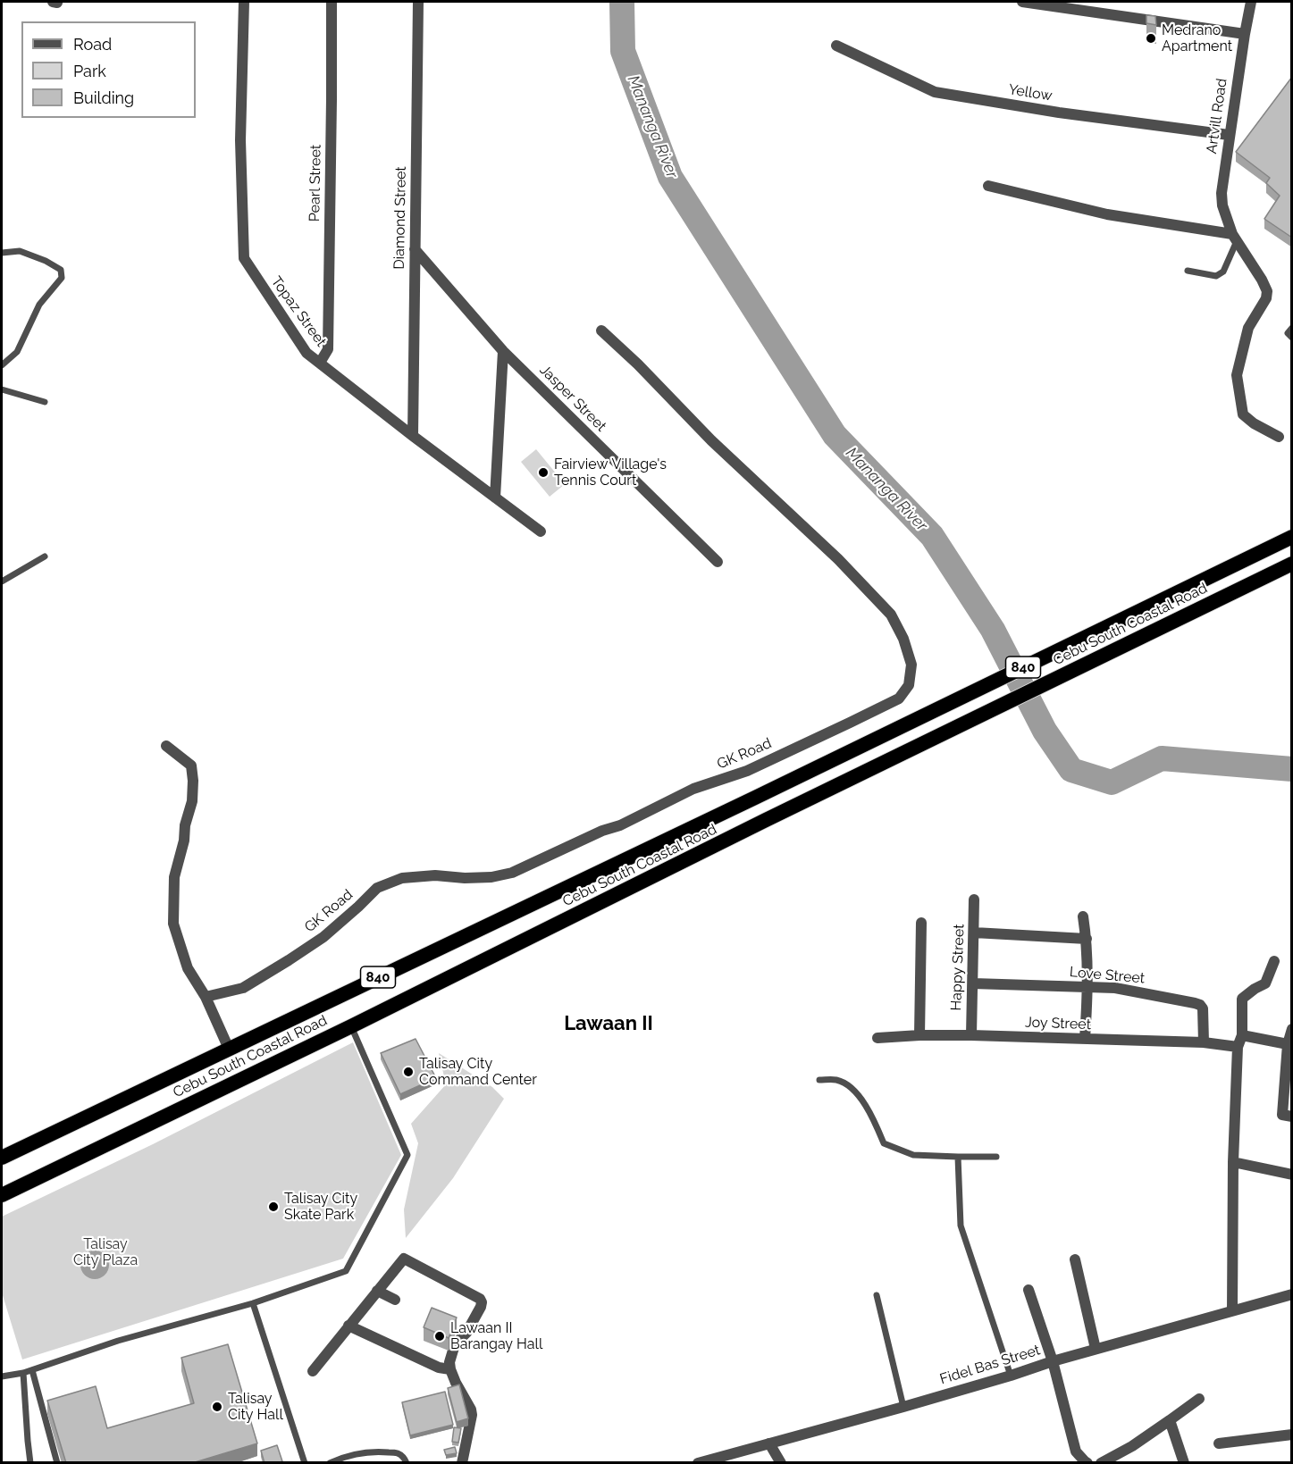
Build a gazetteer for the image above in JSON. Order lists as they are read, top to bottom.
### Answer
{
  "streets": {
    "highway": ["Cebu South Coastal Road", "840"],
    "street": [
      "Yellow",
      "Artvill Road",
      "Pearl Street",
      "Diamond Street",
      "Topaz Street",
      "Jasper Street",
      "GK Road",
      "Happy Street",
      "Love Street",
      "Joy Street",
      "Fidel Bas Street"
    ]
  },
  "crossings": [
    ["Yellow", "Artvill Road"],
    ["Pearl Street", "Topaz Street"],
    ["Diamond Street", "Topaz Street"],
    ["Diamond Street", "Jasper Street"],
    ["Happy Street", "Love Street"],
    ["Happy Street", "Joy Street"],
    ["Love Street", "Joy Street"]
  ],
  "districts": ["Lawaan II"],
  "water": ["Mananga River"],
  "parks": ["Talisay City Plaza"],
  "places": [
    "Medrano Apartment",
    "Fairview Village's Tennis Court",
    "Talisay City Command Center",
    "Talisay City Skate Park",
    "Lawaan II Barangay Hall",
    "Talisay City Hall"
  ],
  "legend": ["Road", "Park", "Building"]
}
